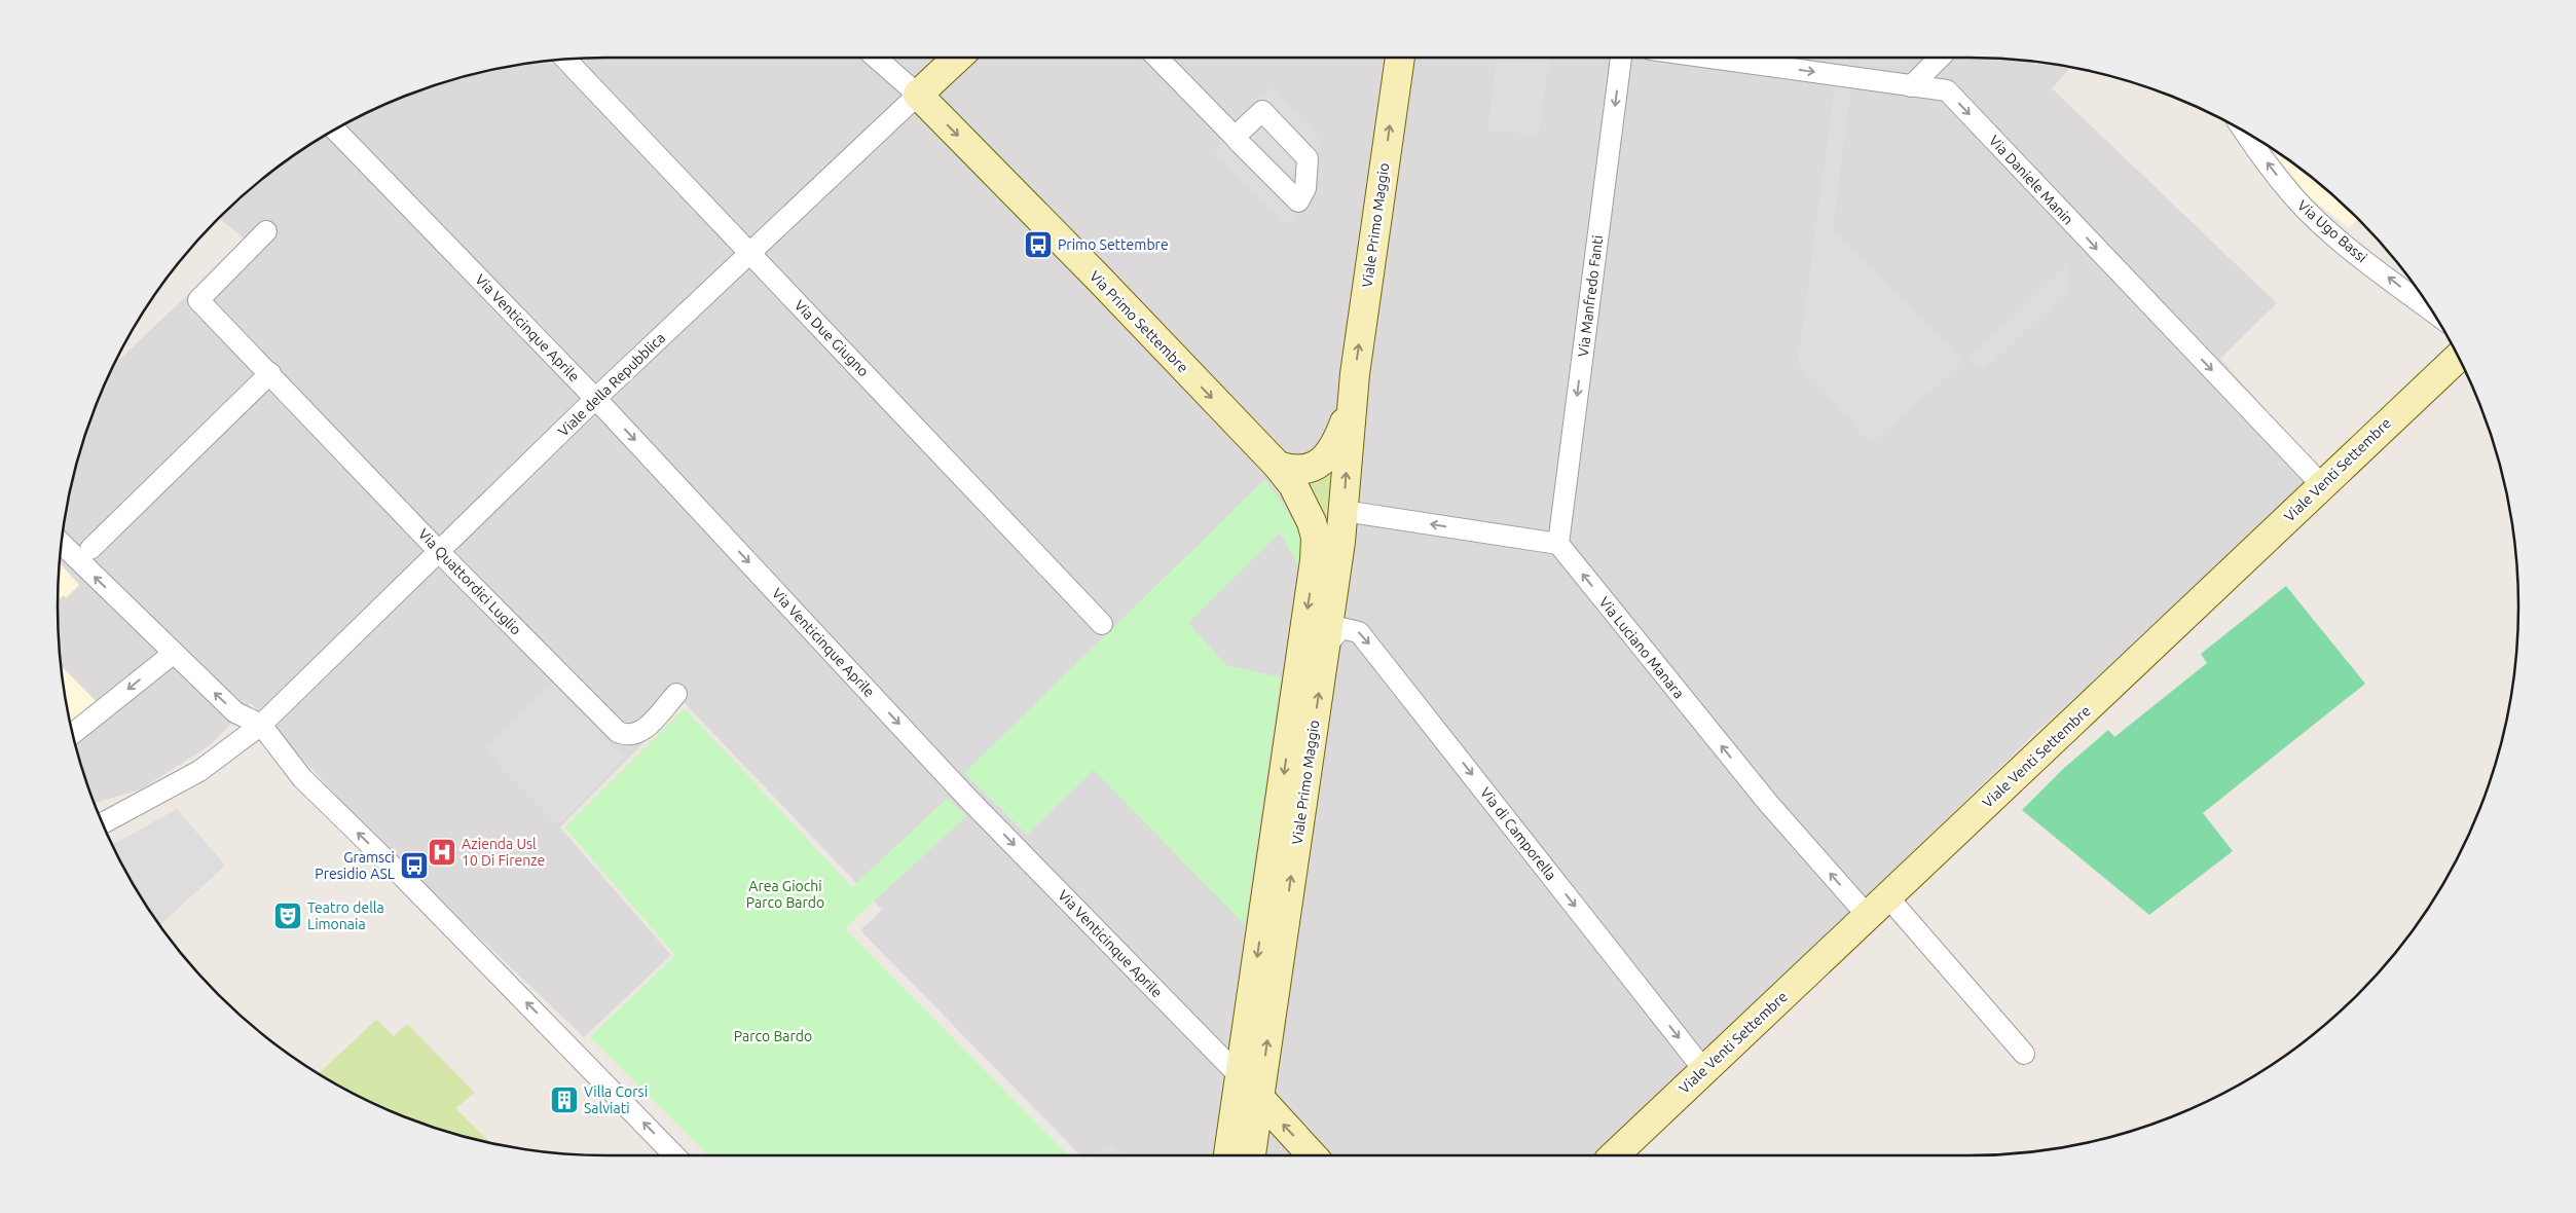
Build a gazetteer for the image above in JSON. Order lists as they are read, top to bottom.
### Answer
{
  "streets": {
    "main road": [
      "Viale Primo Maggio",
      "Via Primo Settembre",
      "Via Venticinque Aprile",
      "Viale della Repubblica",
      "Viale Venti Settembre"
    ],
    "street": [
      "Via Daniele Manin",
      "Via Ugo Bassi",
      "Via Manfredo Fanti",
      "Via Due Giugno",
      "Via Quattordici Luglio",
      "Via Luciano Manara",
      "Via di Camporella"
    ]
  },
  "crossings": [
    ["Via Daniele Manin", "Viale Venti Settembre"],
    ["Viale Primo Maggio", "Via Primo Settembre"],
    ["Viale Primo Maggio", "Via Venticinque Aprile"],
    ["Viale Primo Maggio", "Via di Camporella"],
    ["Via Manfredo Fanti", "Via Luciano Manara"],
    ["Via Primo Settembre", "Viale della Repubblica"],
    ["Via Venticinque Aprile", "Viale della Repubblica"],
    ["Via Due Giugno", "Viale della Repubblica"],
    ["Viale della Repubblica", "Via Quattordici Luglio"],
    ["Viale Venti Settembre", "Via Luciano Manara"],
    ["Viale Venti Settembre", "Via di Camporella"]
  ],
  "one_way": [
    "Via Daniele Manin",
    "Via Ugo Bassi",
    "Via Manfredo Fanti",
    "Via Primo Settembre",
    "Via Venticinque Aprile",
    "Via Luciano Manara",
    "Via di Camporella"
  ],
  "parks": ["Area Giochi Parco Bardo", "Parco Bardo"],
  "places": {
    "bus stop": ["Primo Settembre", "Gramsci Presidio ASL"],
    "hospital": ["Azienda Usl 10 Di Firenze"],
    "theatre": ["Teatro della Limonaia"],
    "building": ["Villa Corsi Salviati"]
  }
}
